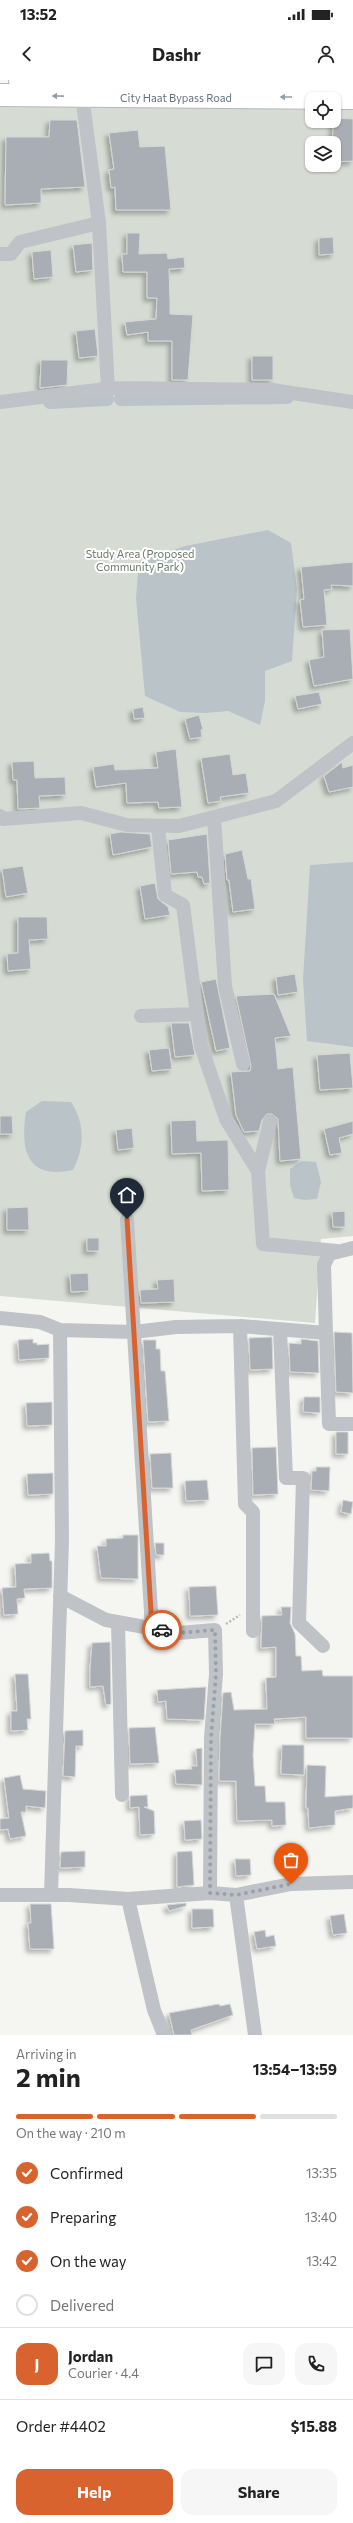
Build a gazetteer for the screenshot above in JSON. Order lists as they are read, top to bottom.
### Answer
{
  "streets": {
    "main road": ["City Haat Bypass Road"]
  },
  "parks": ["Study Area (Proposed Community Park)"],
  "page": {
    "status": "13:52",
    "header": "Dashr",
    "heading": ["2 min", "Arriving in", "13:54–13:59"],
    "panel": [
      "Jordan",
      "Courier · 4.4",
      "Order #4402",
      "$15.88"
    ],
    "bar": "On the way · 210 m",
    "list": [
      ["Confirmed", "13:35"],
      ["Preparing", "13:40"],
      ["On the way", "13:42"],
      "Delivered"
    ],
    "round": "J",
    "buttons": ["Help", "Share"]
  }
}
